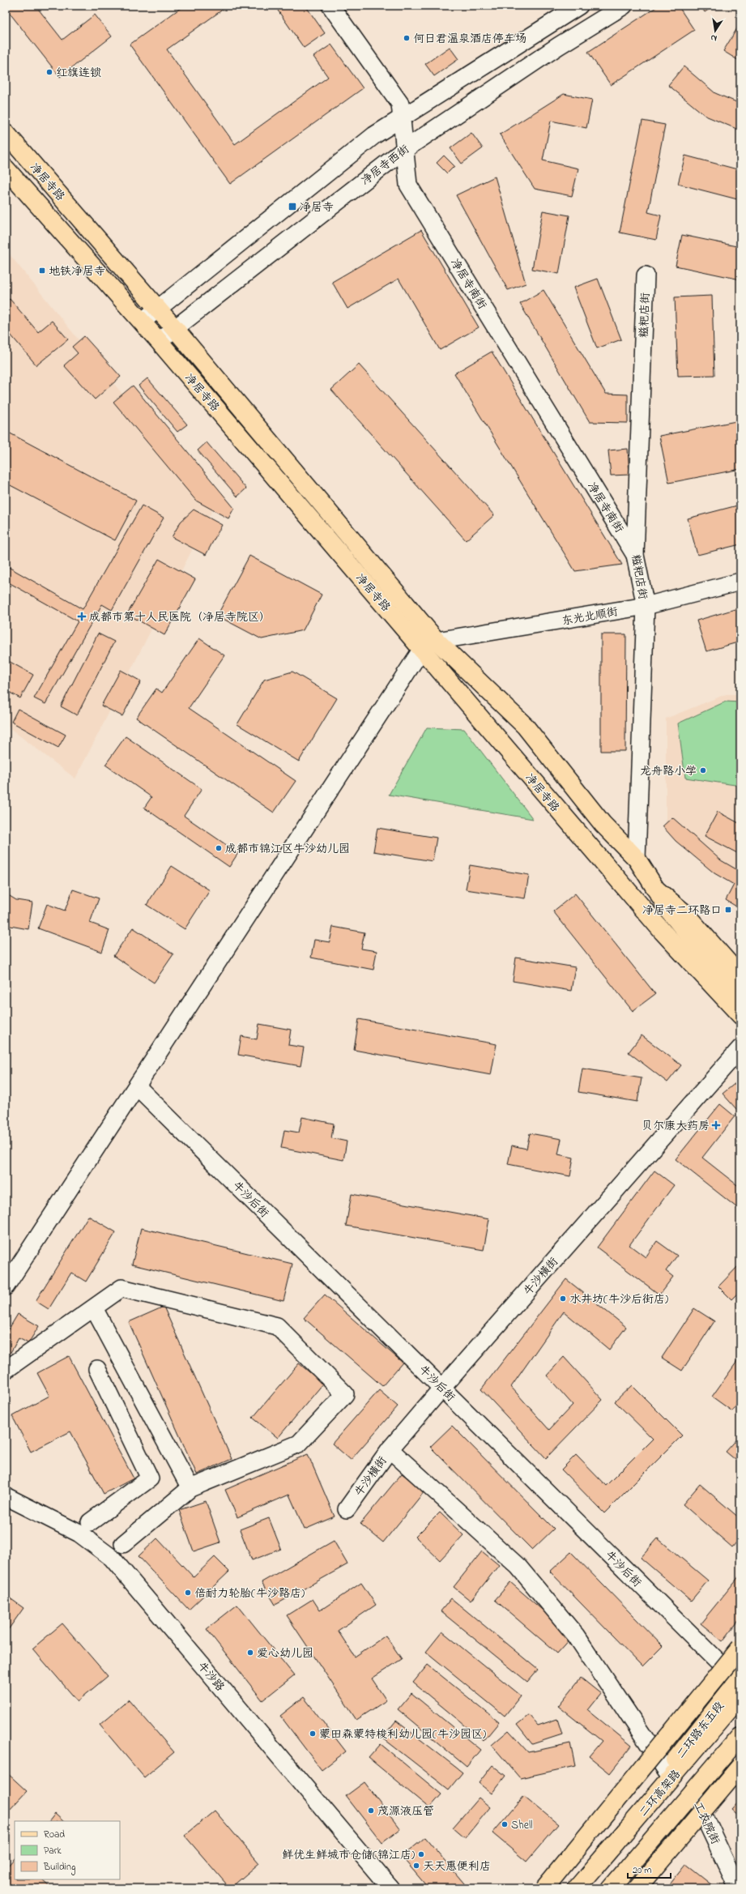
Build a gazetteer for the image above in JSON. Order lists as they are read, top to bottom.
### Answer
{
  "streets": {
    "main road": ["净居寺路", "二环路东五段", "二环高架路"],
    "street": [
      "净居寺西街",
      "净居寺南街",
      "糍粑店街",
      "东光北顺街",
      "牛沙后街",
      "牛沙横街",
      "牛沙路",
      "工农院街"
    ]
  },
  "crossings": [
    ["净居寺西街", "净居寺路"],
    ["净居寺西街", "净居寺南街"],
    ["净居寺路", "糍粑店街"],
    ["净居寺路", "东光北顺街"],
    ["净居寺南街", "糍粑店街"],
    ["糍粑店街", "东光北顺街"],
    ["牛沙后街", "牛沙横街"],
    ["牛沙后街", "二环路东五段"],
    ["牛沙后街", "二环高架路"],
    ["二环路东五段", "二环高架路"]
  ],
  "places": {
    "other": [
      "何日君温泉酒店停车场",
      "红旗连锁",
      "龙舟路小学",
      "成都市锦江区牛沙幼儿园",
      "水井坊(牛沙后街店)",
      "倍耐力轮胎(牛沙路店)",
      "爱心幼儿园",
      "蒙田森蒙特梭利幼儿园(牛沙园区)",
      "茂源液压管",
      "Shell",
      "鲜优生鲜城市仓储(锦江店)",
      "天天惠便利店"
    ],
    "transit": ["净居寺", "地铁净居寺", "净居寺二环路口"],
    "health": ["成都市第十人民医院（净居寺院区）", "贝尔康大药房"]
  },
  "legend": ["Road", "Park", "Building"],
  "scale_bar": "20 m",
  "north": "bottom"
}
